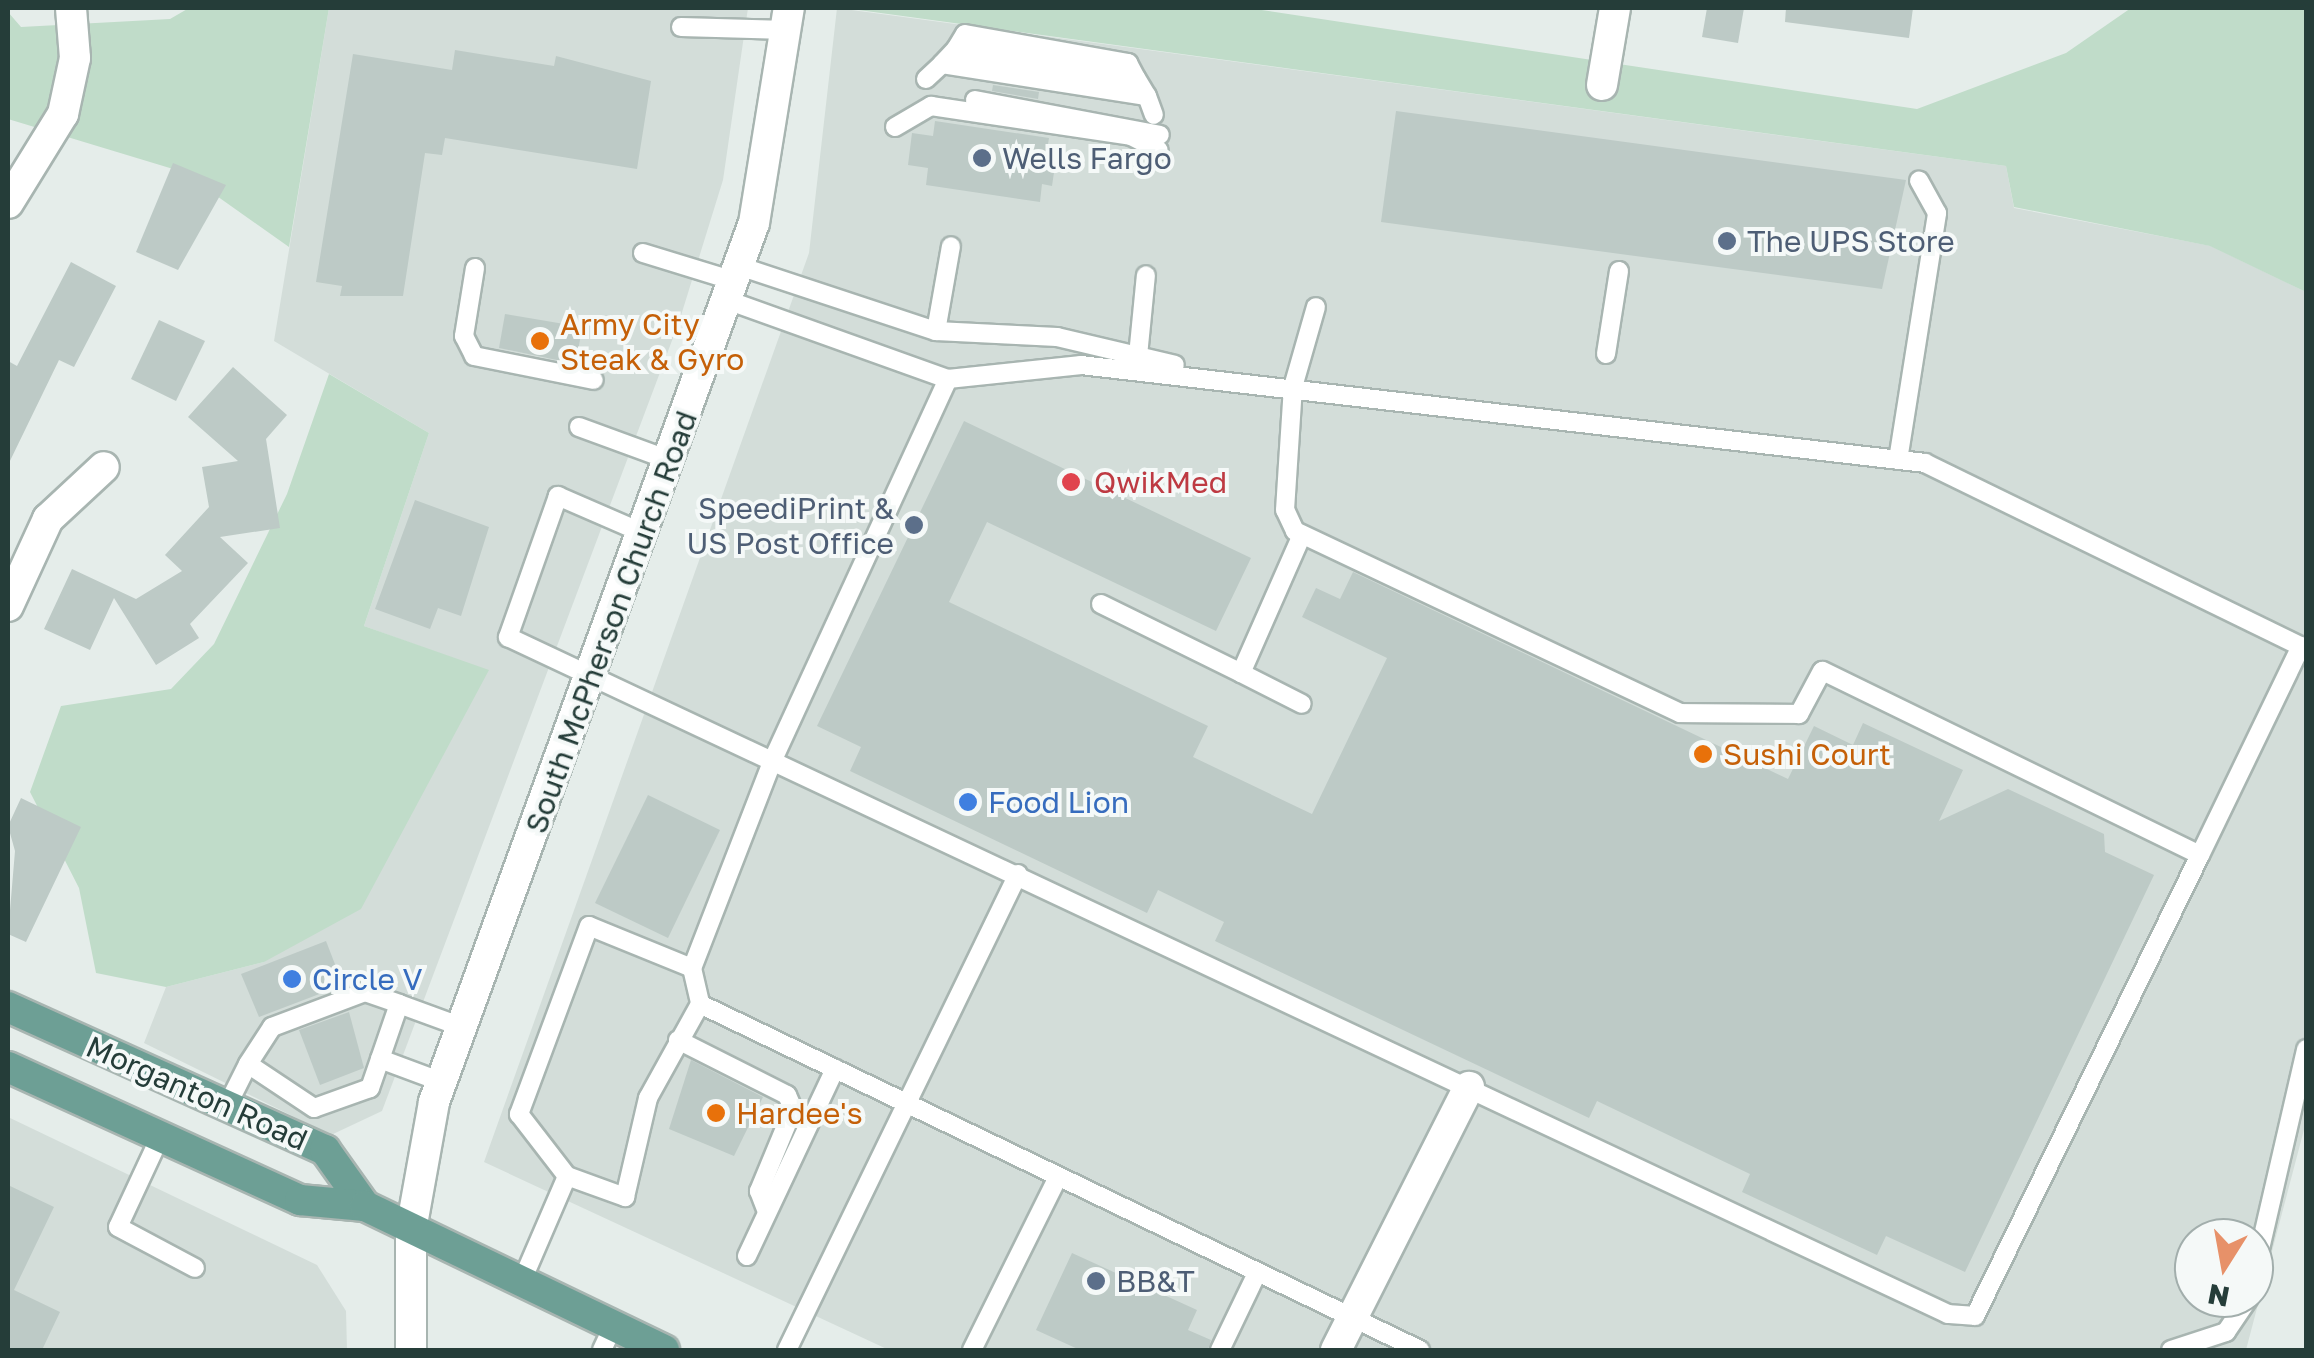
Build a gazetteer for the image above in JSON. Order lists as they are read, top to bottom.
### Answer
{
  "streets": {
    "main road": ["South McPherson Church Road", "Morganton Road"]
  },
  "crossings": [
    ["South McPherson Church Road", "Morganton Road"]
  ],
  "places": [
    "Wells Fargo",
    "The UPS Store",
    "Army City Steak & Gyro",
    "QwikMed",
    "SpeediPrint & US Post Office",
    "Sushi Court",
    "Food Lion",
    "Circle V",
    "Hardee's",
    "BB&T"
  ],
  "north": "bottom"
}
